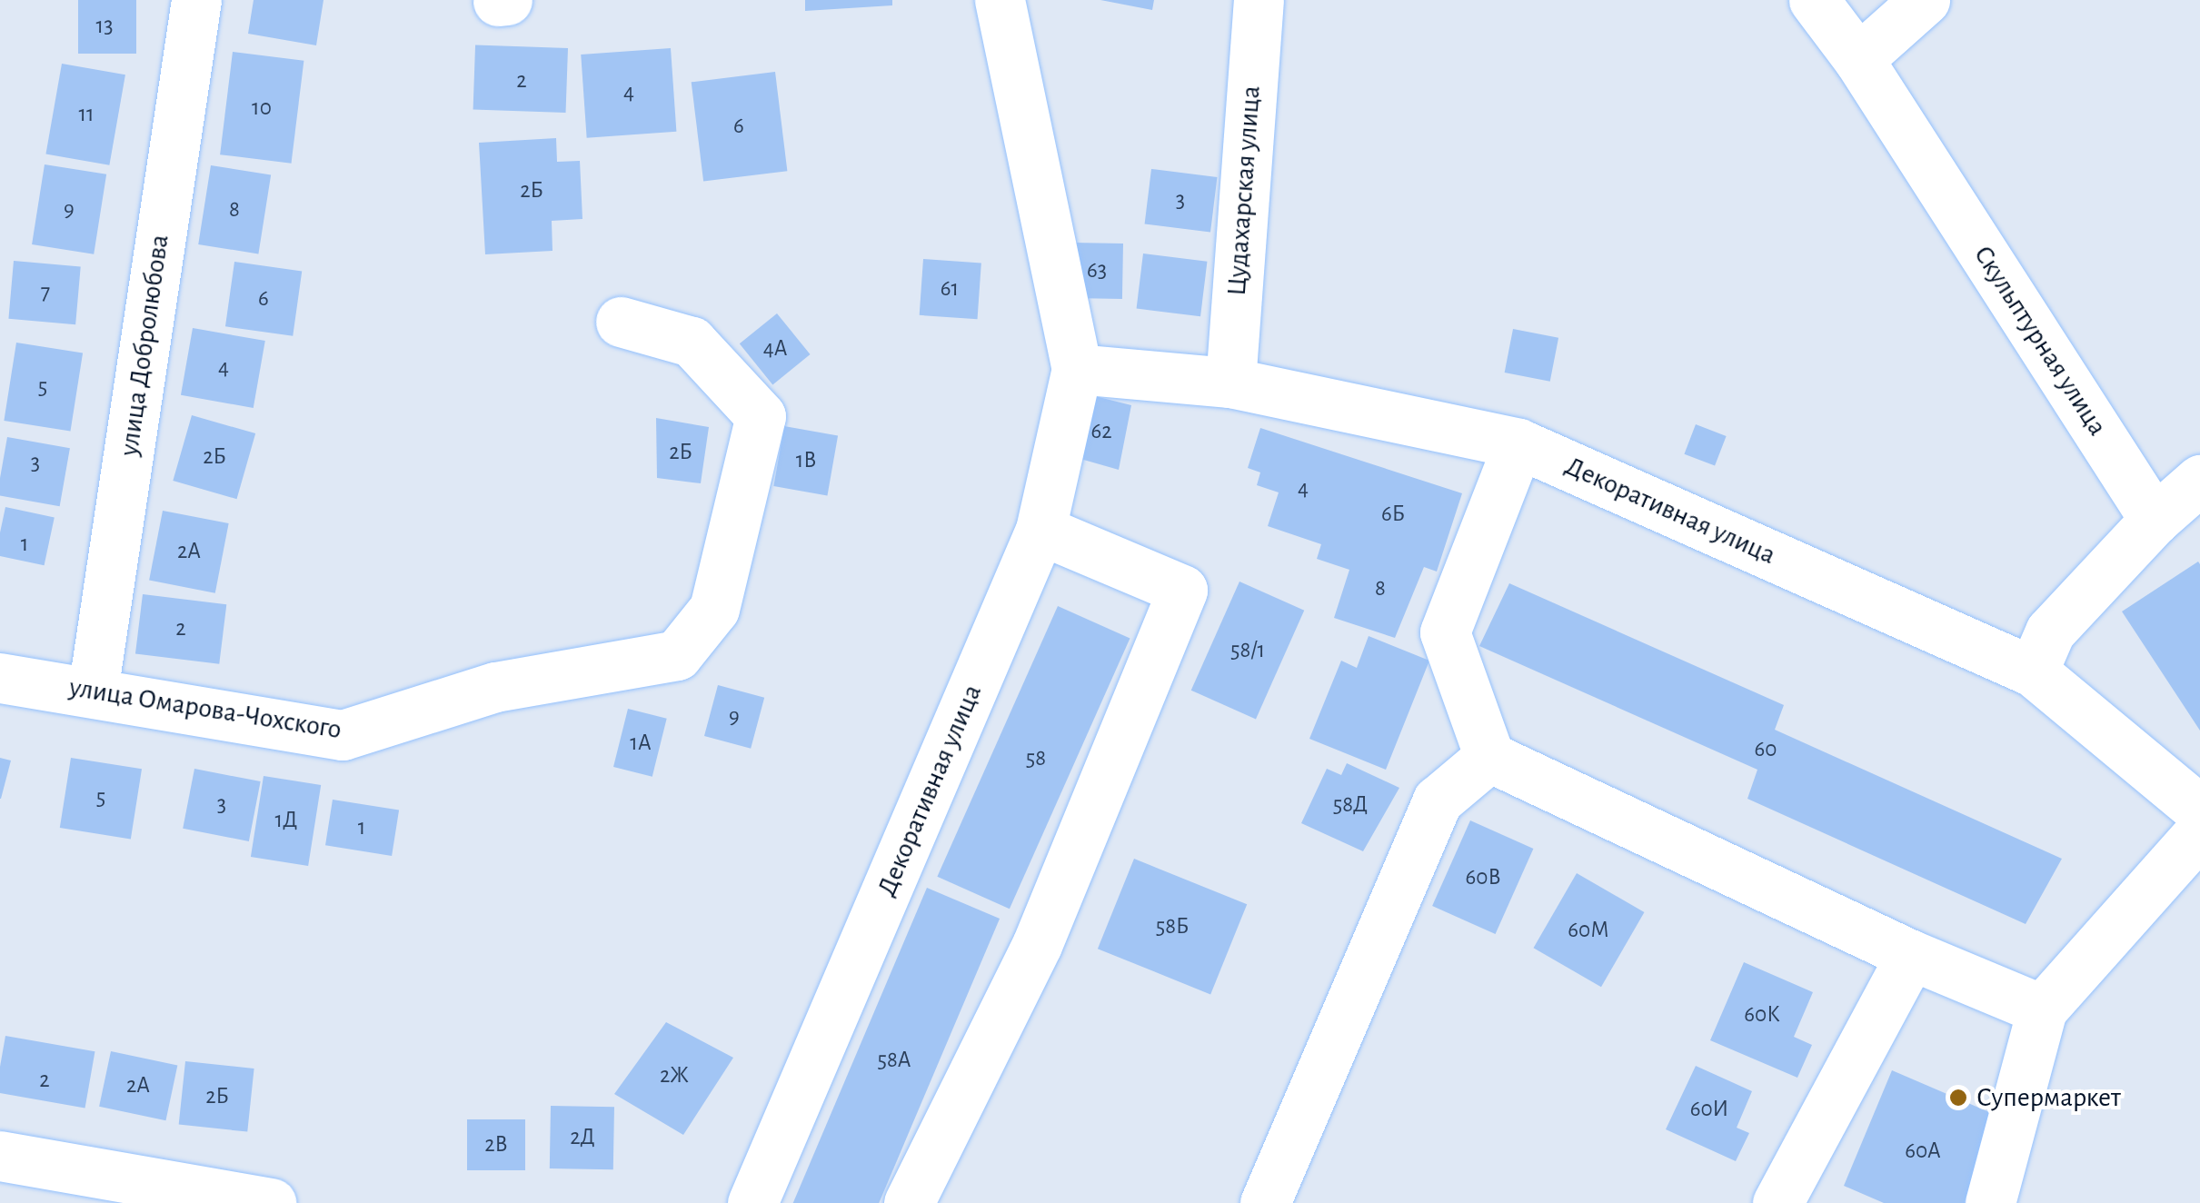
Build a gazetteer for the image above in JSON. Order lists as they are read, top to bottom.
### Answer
{
  "streets": {
    "street": [
      "Цудахарская улица",
      "Скульптурная улица",
      "улица Добролюбова",
      "Декоративная улица",
      "улица Омарова-Чохского"
    ]
  },
  "crossings": [
    ["Цудахарская улица", "Декоративная улица"],
    ["улица Добролюбова", "улица Омарова-Чохского"]
  ],
  "places": ["Супермаркет"],
  "house_numbers": [
    "13",
    "2",
    "4",
    "10",
    "11",
    "6",
    "2Б",
    "3",
    "9",
    "8",
    "63",
    "61",
    "7",
    "6",
    "4А",
    "4",
    "5",
    "62",
    "2Б",
    "2Б",
    "1В",
    "3",
    "4",
    "6Б",
    "1",
    "2А",
    "8",
    "2",
    "58/1",
    "9",
    "1А",
    "60",
    "58",
    "5",
    "3",
    "58Д",
    "1Д",
    "1",
    "60В",
    "58Б",
    "60М",
    "60К",
    "58А",
    "2Ж",
    "2",
    "2А",
    "2Б",
    "60И",
    "2Д",
    "2В",
    "60А"
  ]
}
